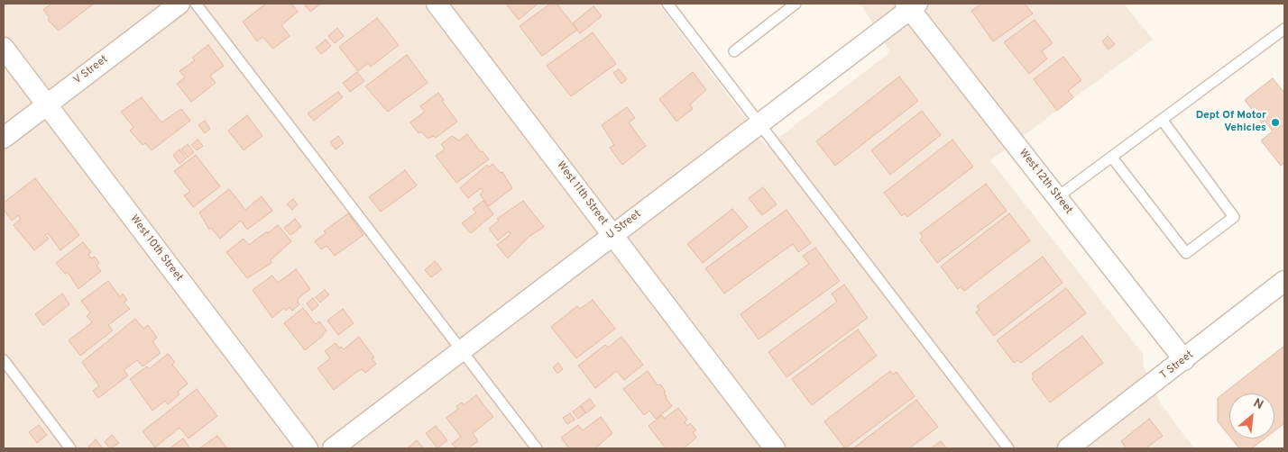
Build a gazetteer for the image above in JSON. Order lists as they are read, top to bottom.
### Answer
{
  "streets": {
    "street": [
      "V Street",
      "West 12th Street",
      "West 11th Street",
      "U Street",
      "West 10th Street",
      "T Street"
    ]
  },
  "crossings": [
    ["V Street", "West 10th Street"],
    ["West 12th Street", "U Street"],
    ["West 12th Street", "T Street"],
    ["West 11th Street", "U Street"]
  ],
  "places": ["Dept Of Motor Vehicles"],
  "north": "top right"
}
